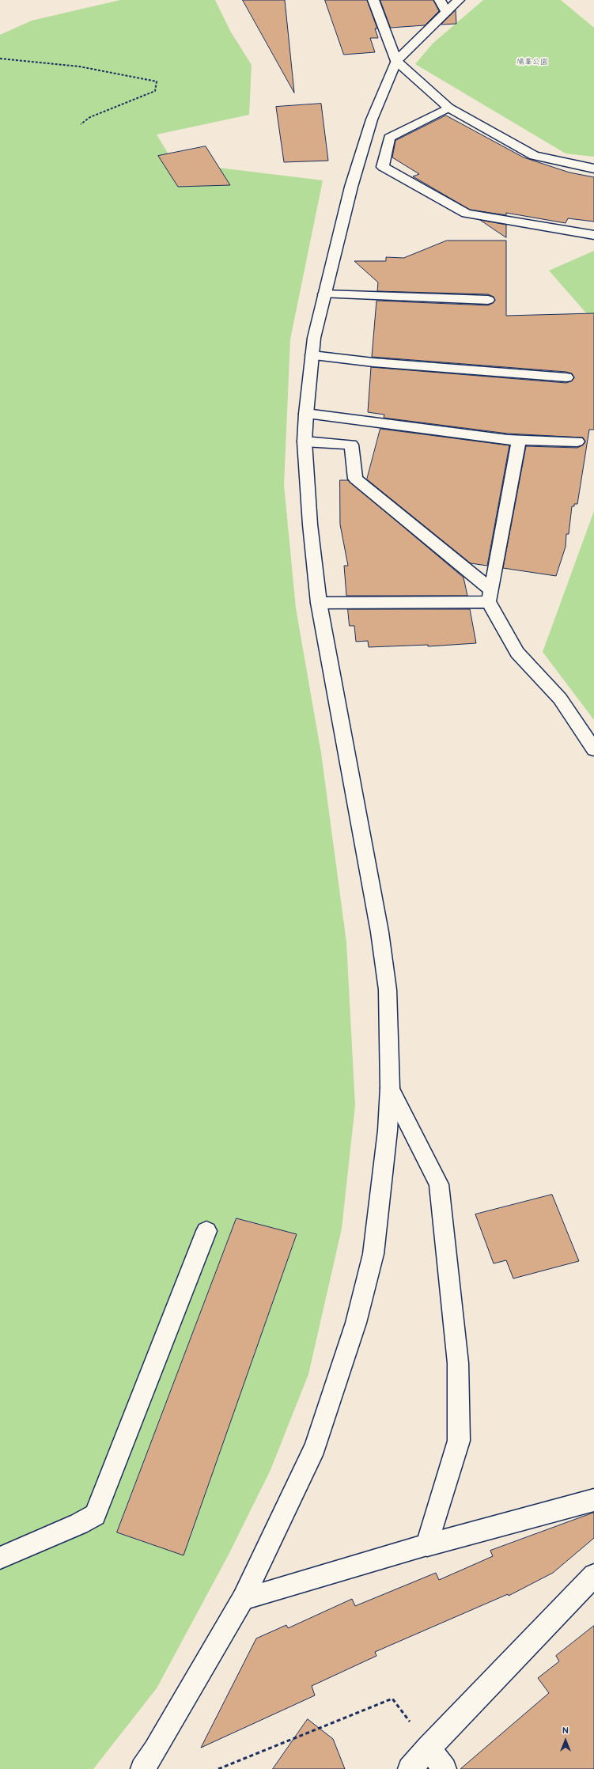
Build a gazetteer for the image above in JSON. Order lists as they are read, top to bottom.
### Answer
{
  "parks": ["鳩峯公園"],
  "north": "top"
}
